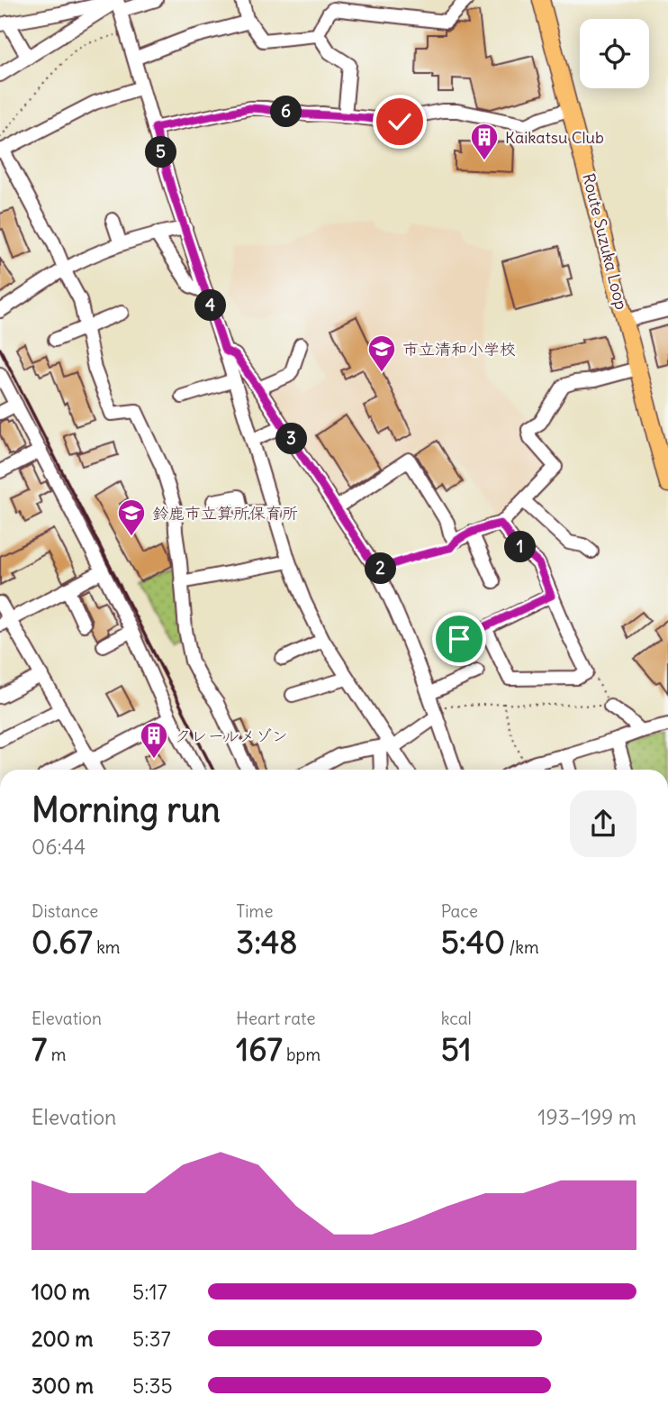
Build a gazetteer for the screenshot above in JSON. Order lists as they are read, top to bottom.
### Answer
{
  "streets": {
    "main road": ["Route Suzuka Loop"]
  },
  "places": {
    "building": ["Kaikatsu Club", "クレールメゾン"],
    "school or university": ["市立清和小学校", "鈴鹿市立算所保育所"]
  },
  "page": {
    "pins": [
      "6",
      "5",
      "4",
      "3",
      "1",
      "2"
    ],
    "heading": ["Morning run", "06:44"],
    "stats": [
      ["Distance", "0.67 km"],
      ["Time", "3:48"],
      ["Pace", "5:40 /km"],
      ["Elevation", "7 m"],
      ["Heart rate", "167 bpm"],
      ["kcal", "51"]
    ],
    "chart": ["Elevation", "193–199 m"],
    "list": [
      {
        "name": "100 m",
        "note": "5:17"
      },
      {
        "name": "200 m",
        "note": "5:37"
      },
      {
        "name": "300 m",
        "note": "5:35"
      }
    ]
  }
}
